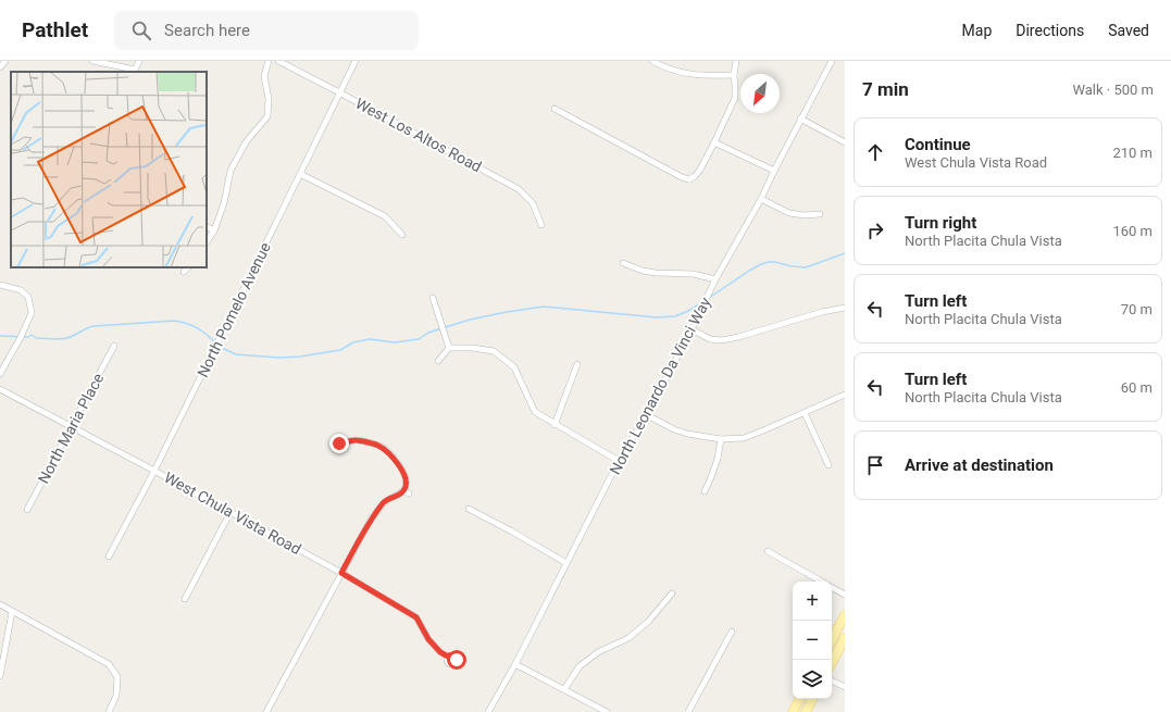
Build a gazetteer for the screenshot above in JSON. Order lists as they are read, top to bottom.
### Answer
{
  "streets": {
    "street": [
      "West Los Altos Road",
      "North Pomelo Avenue",
      "North Leonardo Da Vinci Way",
      "North Maria Place",
      "West Chula Vista Road"
    ]
  },
  "crossings": [
    ["West Los Altos Road", "North Pomelo Avenue"],
    ["North Pomelo Avenue", "West Chula Vista Road"],
    ["North Maria Place", "West Chula Vista Road"]
  ],
  "north": "bottom left",
  "page": {
    "header": "Pathlet",
    "search": "Search here",
    "nav": ["Map", "Directions", "Saved"],
    "heading": ["7 min", "Walk · 500 m"],
    "list": [
      ["Continue", "West Chula Vista Road", "210 m"],
      ["Turn right", "North Placita Chula Vista", "160 m"],
      ["Turn left", "North Placita Chula Vista", "70 m"],
      ["Turn left", "North Placita Chula Vista", "60 m"],
      "Arrive at destination"
    ],
    "map_buttons": ["+", "−"]
  }
}
